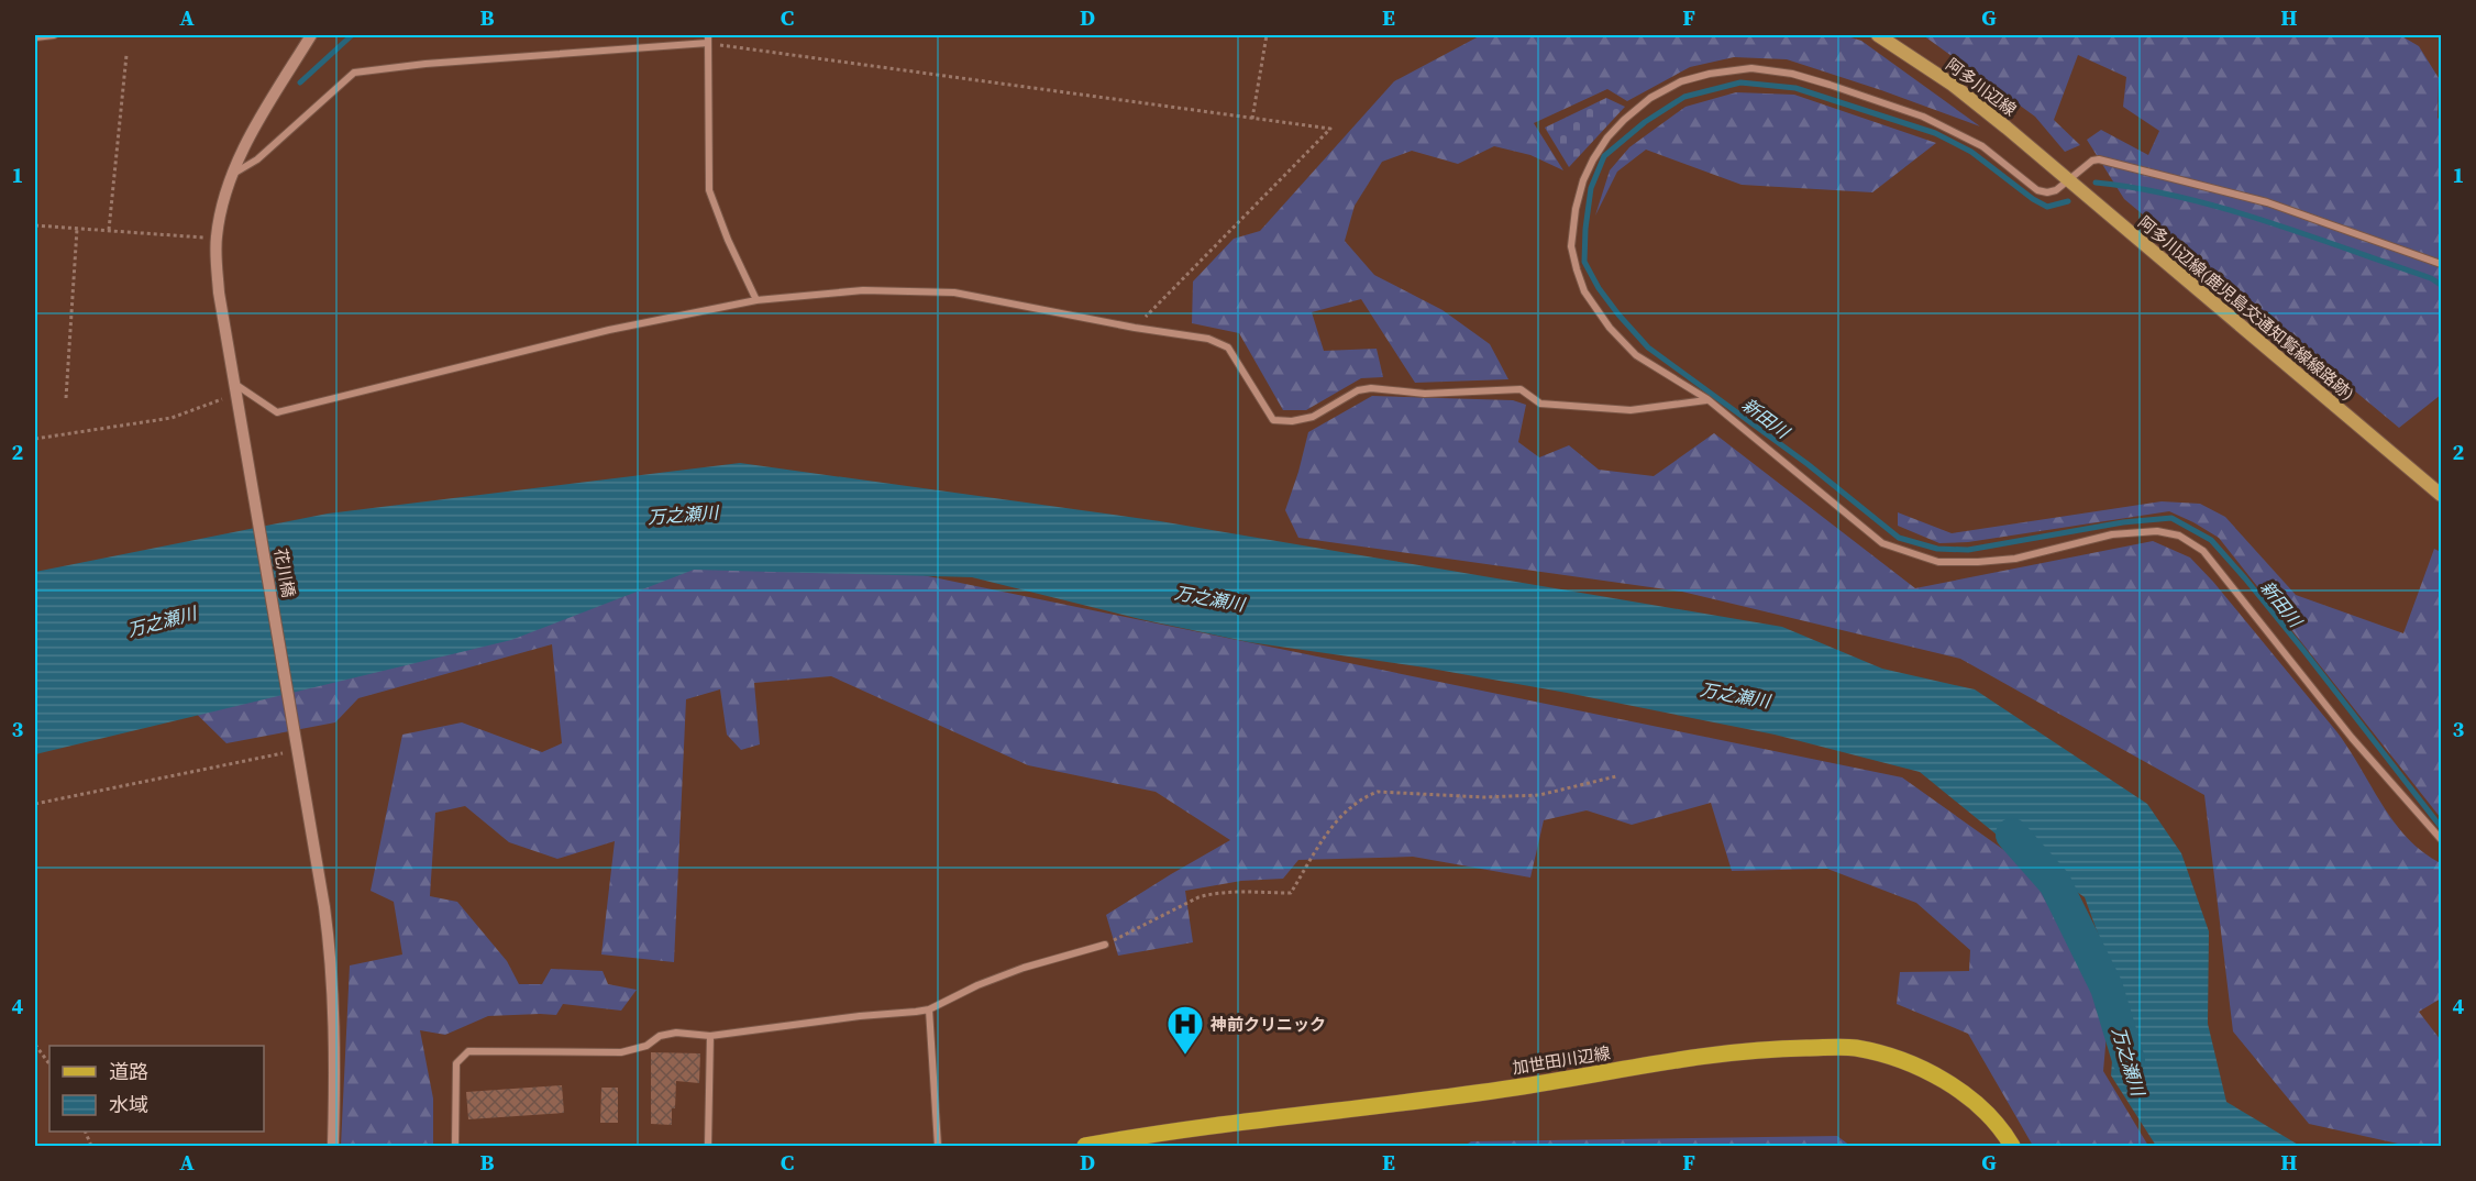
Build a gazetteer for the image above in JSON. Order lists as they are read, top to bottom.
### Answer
{
  "streets": {
    "main road": ["阿多川辺線", "阿多川辺線(鹿児島交通知覧線線路跡)", "加世田川辺線"],
    "street": ["花川橋"]
  },
  "crossings": [
    ["阿多川辺線", "阿多川辺線(鹿児島交通知覧線線路跡)"]
  ],
  "water": ["新田川", "万之瀬川"],
  "places": {
    "hospital": ["神前クリニック"]
  },
  "legend": ["道路", "水域"],
  "grid": {
    "columns": [
      "A",
      "B",
      "C",
      "D",
      "E",
      "F",
      "G",
      "H"
    ],
    "rows": [
      "1",
      "2",
      "3",
      "4"
    ]
  }
}
